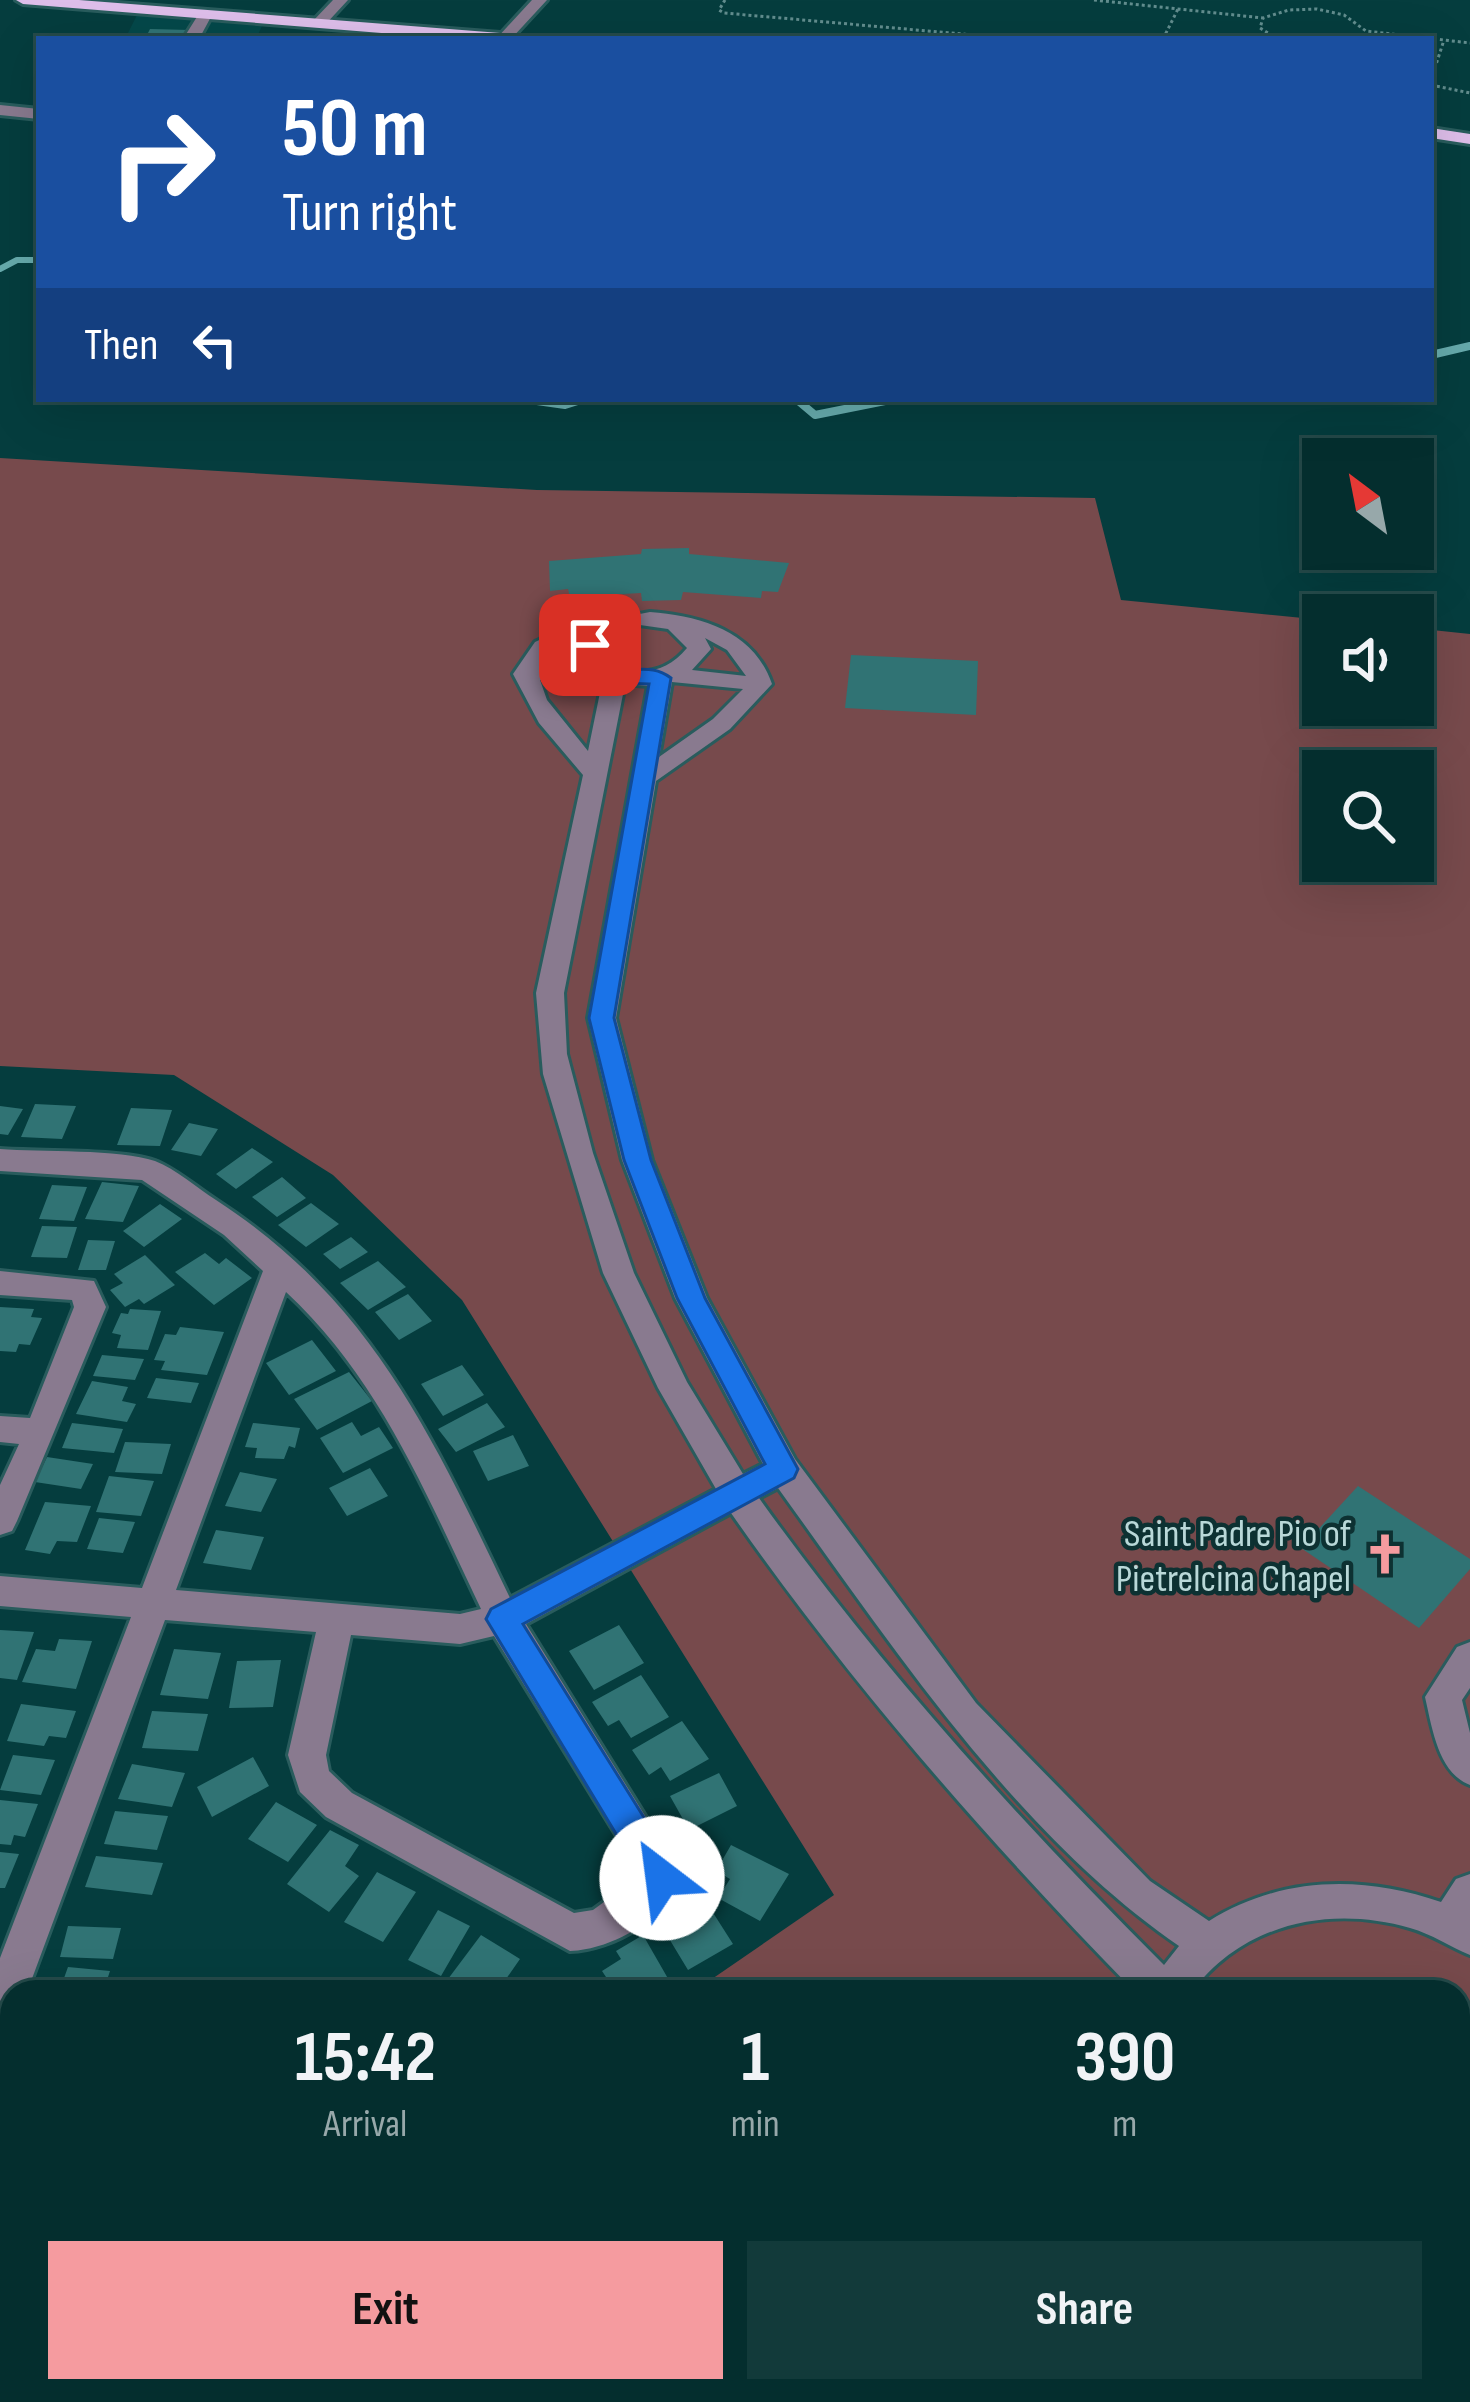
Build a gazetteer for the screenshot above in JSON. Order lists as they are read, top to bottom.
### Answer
{
  "places": {
    "church": ["Saint Padre Pio of Pietrelcina Chapel"]
  },
  "north": "top left",
  "page": {
    "turn": ["50 m", "Turn right"],
    "then": "Then",
    "eta": [
      "15:42",
      "Arrival",
      "1",
      "min",
      "390",
      "m"
    ],
    "buttons": ["Exit", "Share"]
  }
}
